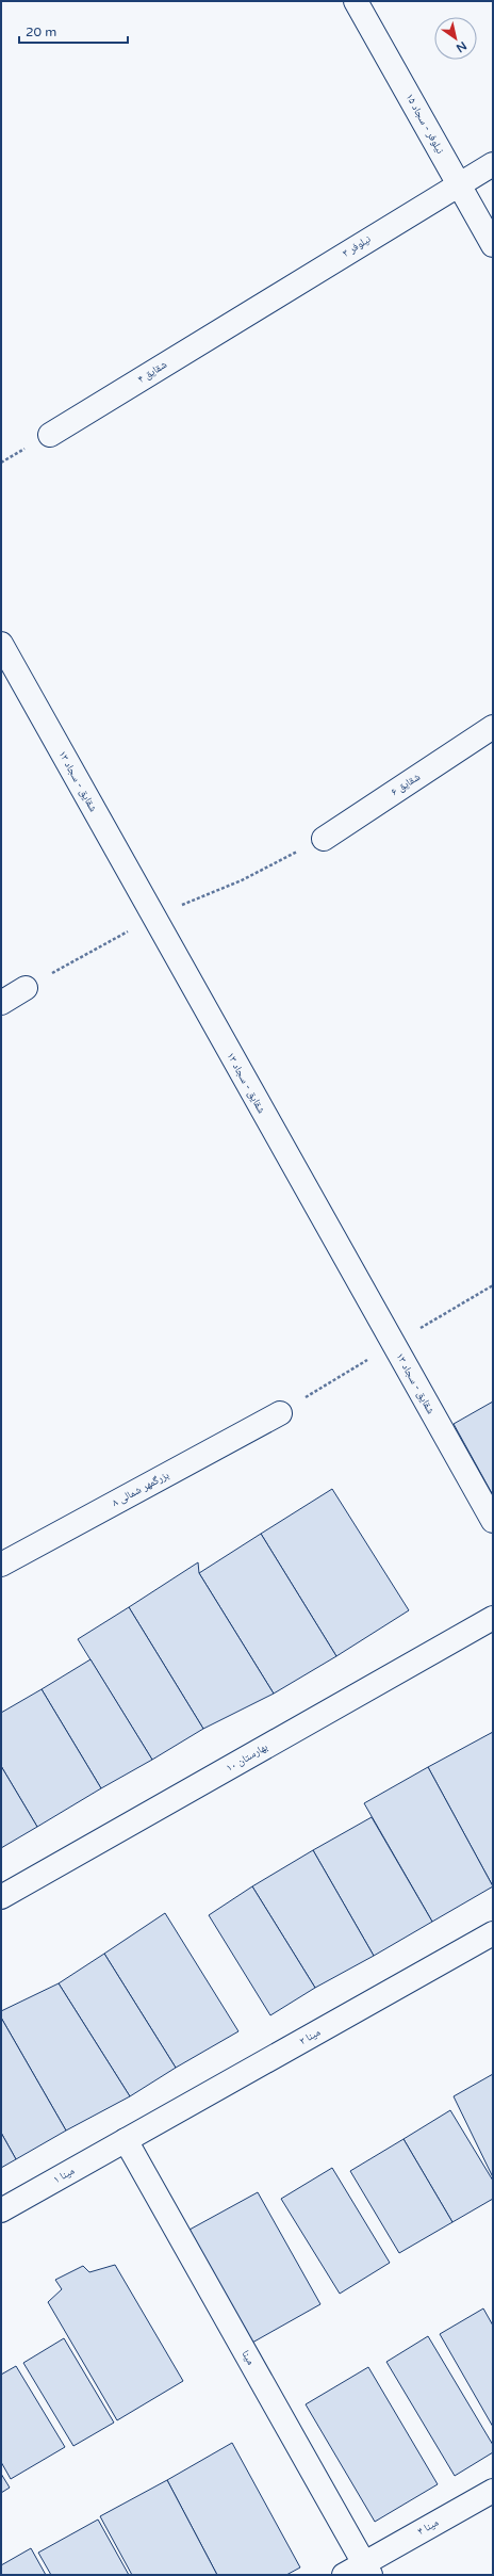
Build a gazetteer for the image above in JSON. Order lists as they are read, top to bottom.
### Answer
{
  "streets": {
    "street": [
      "نیلوفر - سجاد ۱۵",
      "نیلوفر ۳",
      "شقایق ۴",
      "شقایق - سجاد ۱۳",
      "شقایق ۶",
      "بزرگمهر شمالی ۸",
      "بهارستان ۱۰",
      "مینا ۲",
      "مینا ۱",
      "مینا",
      "مینا ۴"
    ]
  },
  "crossings": [
    ["نیلوفر - سجاد ۱۵", "نیلوفر ۳"],
    ["نیلوفر ۳", "شقایق ۴"],
    ["مینا ۲", "مینا ۱"],
    ["مینا ۲", "مینا"],
    ["مینا ۱", "مینا"],
    ["مینا", "مینا ۴"]
  ],
  "scale_bar": "20 m",
  "north": "bottom right"
}
